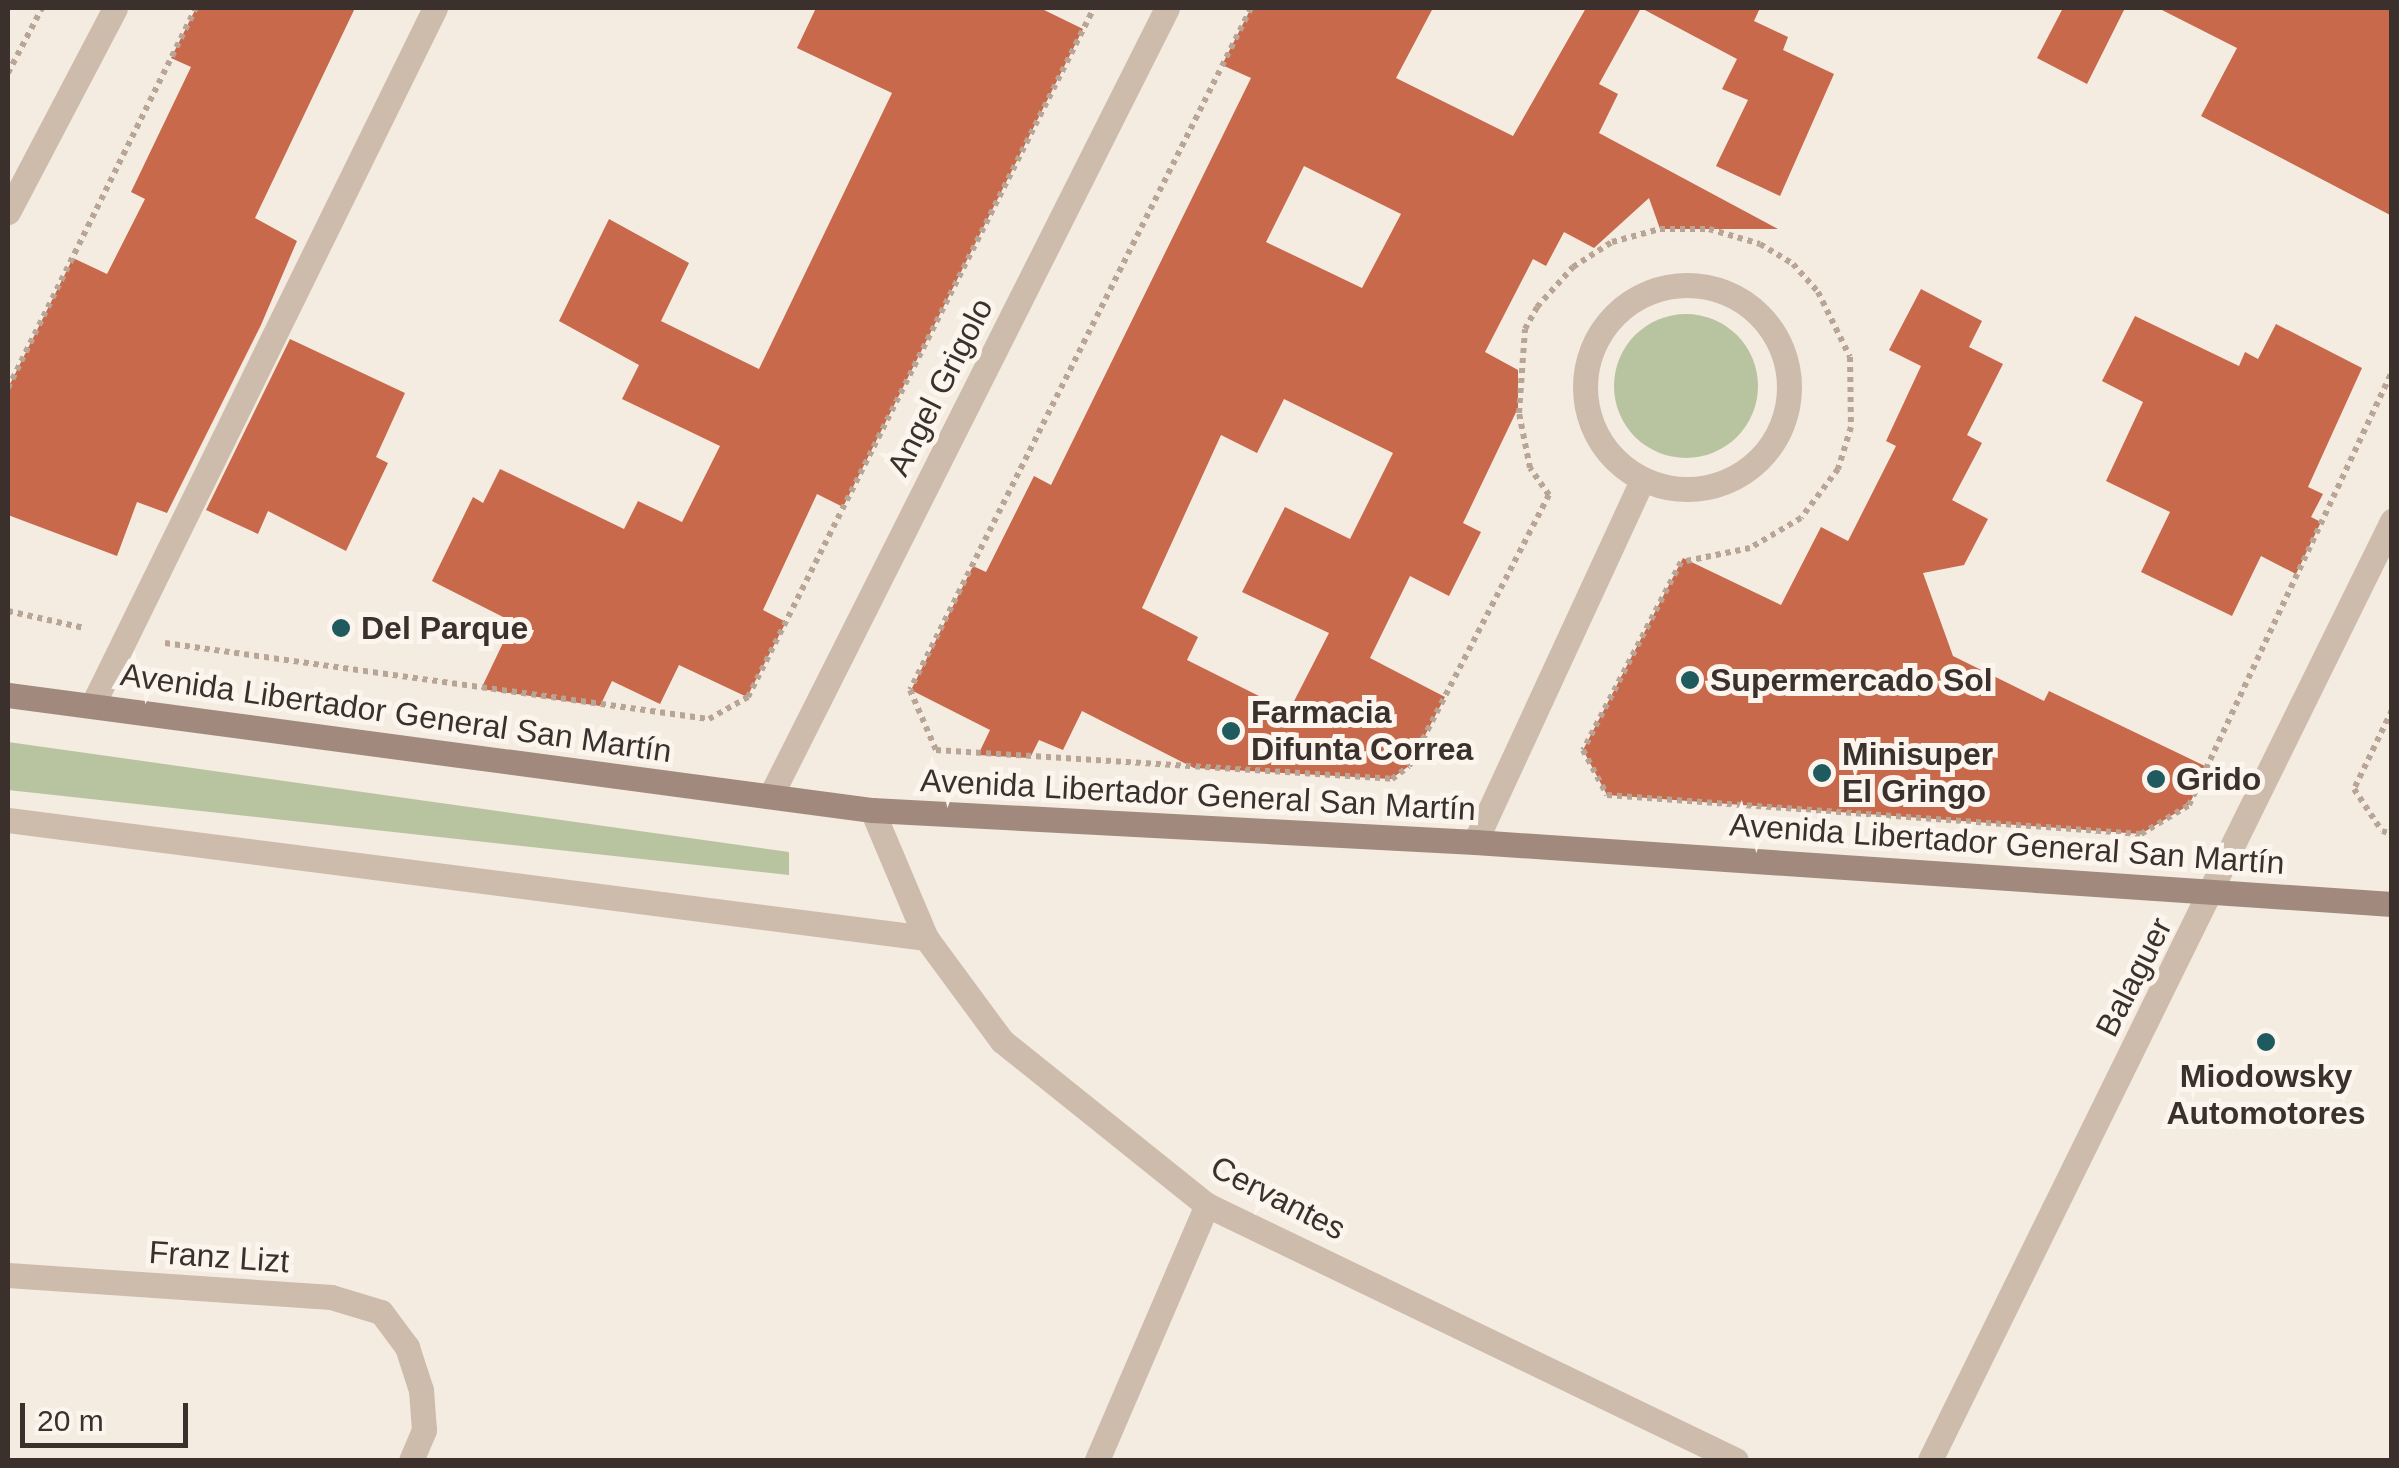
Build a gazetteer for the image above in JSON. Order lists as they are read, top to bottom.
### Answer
{
  "streets": {
    "main road": ["Avenida Libertador General San Martín"],
    "street": [
      "Angel Grigolo",
      "Balaguer",
      "Cervantes",
      "Franz Lizt"
    ]
  },
  "crossings": [
    ["Angel Grigolo", "Avenida Libertador General San Martín"],
    ["Avenida Libertador General San Martín", "Balaguer"],
    ["Avenida Libertador General San Martín", "Cervantes"]
  ],
  "places": [
    "Del Parque",
    "Supermercado Sol",
    "Farmacia Difunta Correa",
    "Minisuper El Gringo",
    "Grido",
    "Miodowsky Automotores"
  ],
  "scale_bar": "20 m"
}
